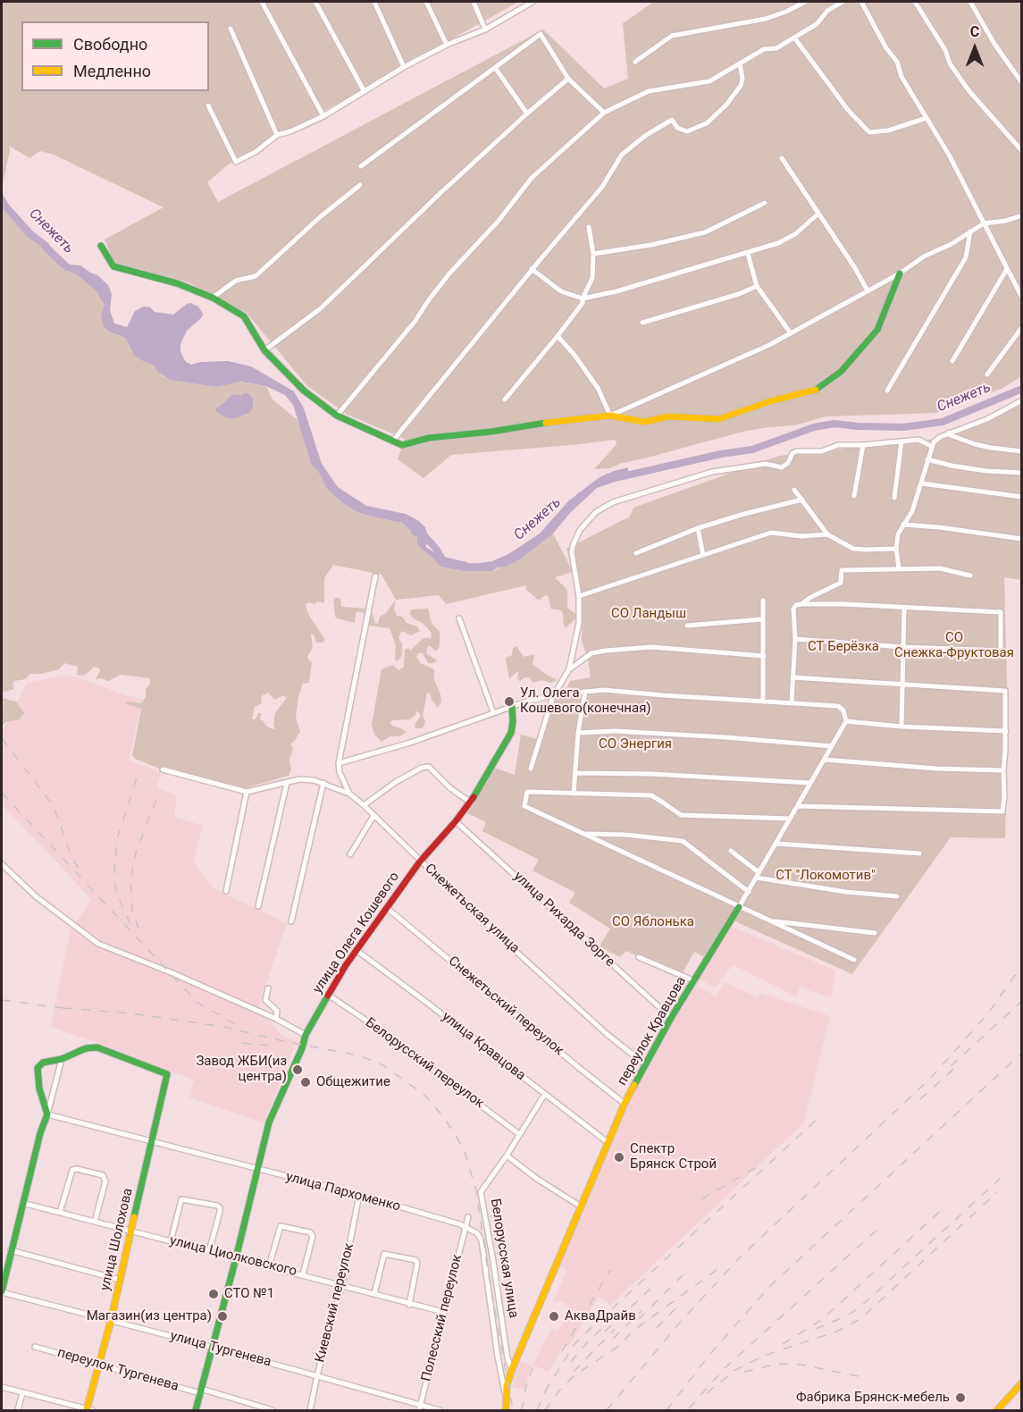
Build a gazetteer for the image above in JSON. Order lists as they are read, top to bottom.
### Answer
{
  "streets": {
    "street": [
      "Снежетьская улица",
      "улица Рихарда Зорге",
      "улица Олега Кошевого",
      "Снежетьский переулок",
      "переулок Кравцова",
      "улица Кравцова",
      "Белорусский переулок",
      "улица Пархоменко",
      "улица Шолохова",
      "улица Циолковского",
      "Белорусская улица",
      "Киевский переулок",
      "Полесский переулок",
      "улица Тургенева",
      "переулок Тургенева"
    ]
  },
  "crossings": [
    ["Снежетьская улица", "улица Олега Кошевого"],
    ["Снежетьская улица", "переулок Кравцова"],
    ["улица Рихарда Зорге", "улица Олега Кошевого"],
    ["улица Рихарда Зорге", "переулок Кравцова"],
    ["улица Олега Кошевого", "Снежетьский переулок"],
    ["улица Олега Кошевого", "улица Кравцова"],
    ["улица Олега Кошевого", "Белорусский переулок"],
    ["улица Олега Кошевого", "улица Пархоменко"],
    ["улица Олега Кошевого", "улица Циолковского"],
    ["улица Олега Кошевого", "улица Тургенева"],
    ["улица Олега Кошевого", "переулок Тургенева"],
    ["Снежетьский переулок", "переулок Кравцова"],
    ["переулок Кравцова", "улица Кравцова"],
    ["переулок Кравцова", "Белорусская улица"],
    ["улица Кравцова", "Белорусская улица"],
    ["Белорусский переулок", "Белорусская улица"],
    ["улица Пархоменко", "улица Шолохова"],
    ["улица Пархоменко", "Киевский переулок"],
    ["улица Пархоменко", "Полесский переулок"],
    ["улица Шолохова", "улица Циолковского"],
    ["улица Шолохова", "улица Тургенева"],
    ["улица Шолохова", "переулок Тургенева"],
    ["улица Циолковского", "Киевский переулок"],
    ["улица Циолковского", "Полесский переулок"],
    ["Киевский переулок", "улица Тургенева"],
    ["Полесский переулок", "улица Тургенева"]
  ],
  "water": ["Снежеть"],
  "parks": [
    "СО Ландыш",
    "СО Снежка-Фруктовая",
    "СТ Берёзка",
    "СО Энергия",
    "СТ \"Локомотив\"",
    "СО Яблонька"
  ],
  "places": [
    "Ул. Олега Кошевого(конечная)",
    "Завод ЖБИ(из центра)",
    "Общежитие",
    "Спектр Брянск Строй",
    "СТО №1",
    "Магазин(из центра)",
    "АкваДрайв",
    "Фабрика Брянск-мебель"
  ],
  "legend": ["Свободно", "Медленно"],
  "north": "top"
}
